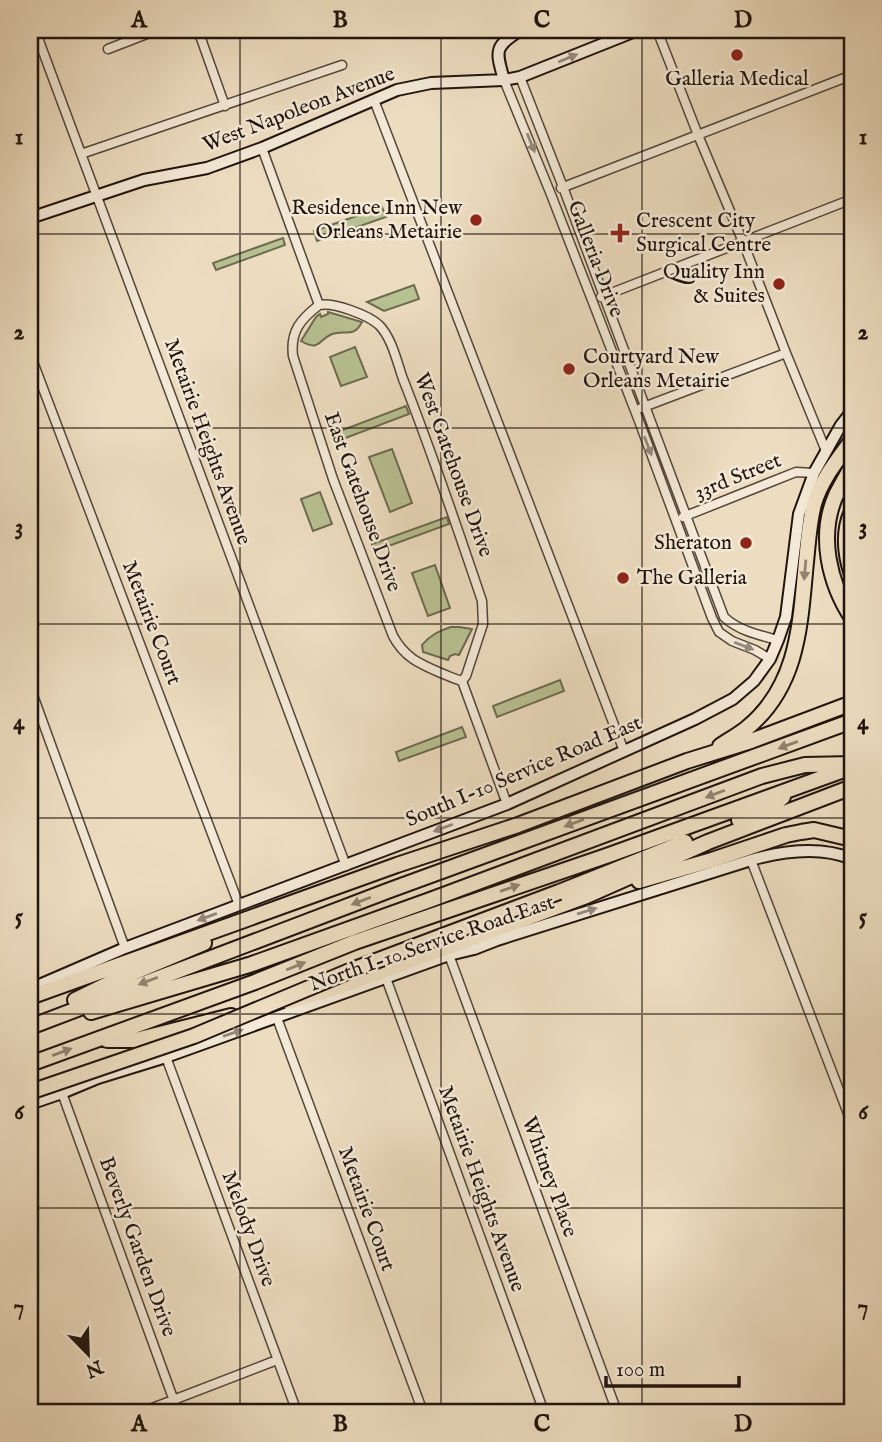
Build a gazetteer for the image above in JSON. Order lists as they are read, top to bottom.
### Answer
{
  "streets": {
    "street": [
      "West Napoleon Avenue",
      "Galleria Drive",
      "Metairie Heights Avenue",
      "West Gatehouse Drive",
      "33rd Street",
      "East Gatehouse Drive",
      "Metairie Court",
      "South I-10 Service Road East",
      "North I-10 Service Road East",
      "Whitney Place",
      "Melody Drive",
      "Beverly Garden Drive"
    ]
  },
  "crossings": [
    ["West Napoleon Avenue", "Galleria Drive"],
    ["West Napoleon Avenue", "Metairie Heights Avenue"],
    ["Galleria Drive", "33rd Street"],
    ["Galleria Drive", "South I-10 Service Road East"],
    ["Metairie Heights Avenue", "South I-10 Service Road East"],
    ["Metairie Heights Avenue", "North I-10 Service Road East"],
    ["West Gatehouse Drive", "East Gatehouse Drive"],
    ["33rd Street", "South I-10 Service Road East"],
    ["Metairie Court", "South I-10 Service Road East"],
    ["Metairie Court", "North I-10 Service Road East"],
    ["North I-10 Service Road East", "Whitney Place"],
    ["North I-10 Service Road East", "Melody Drive"],
    ["North I-10 Service Road East", "Beverly Garden Drive"]
  ],
  "one_way": ["North I-10 Service Road East"],
  "places": {
    "other": [
      "Galleria Medical",
      "Residence Inn New Orleans Metairie",
      "Quality Inn & Suites",
      "Courtyard New Orleans Metairie",
      "Sheraton",
      "The Galleria"
    ],
    "health": ["Crescent City Surgical Centre"]
  },
  "scale_bar": "100 m",
  "north": "bottom right",
  "grid": {
    "columns": [
      "A",
      "B",
      "C",
      "D"
    ],
    "rows": [
      "1",
      "2",
      "3",
      "4",
      "5",
      "6",
      "7"
    ]
  }
}
